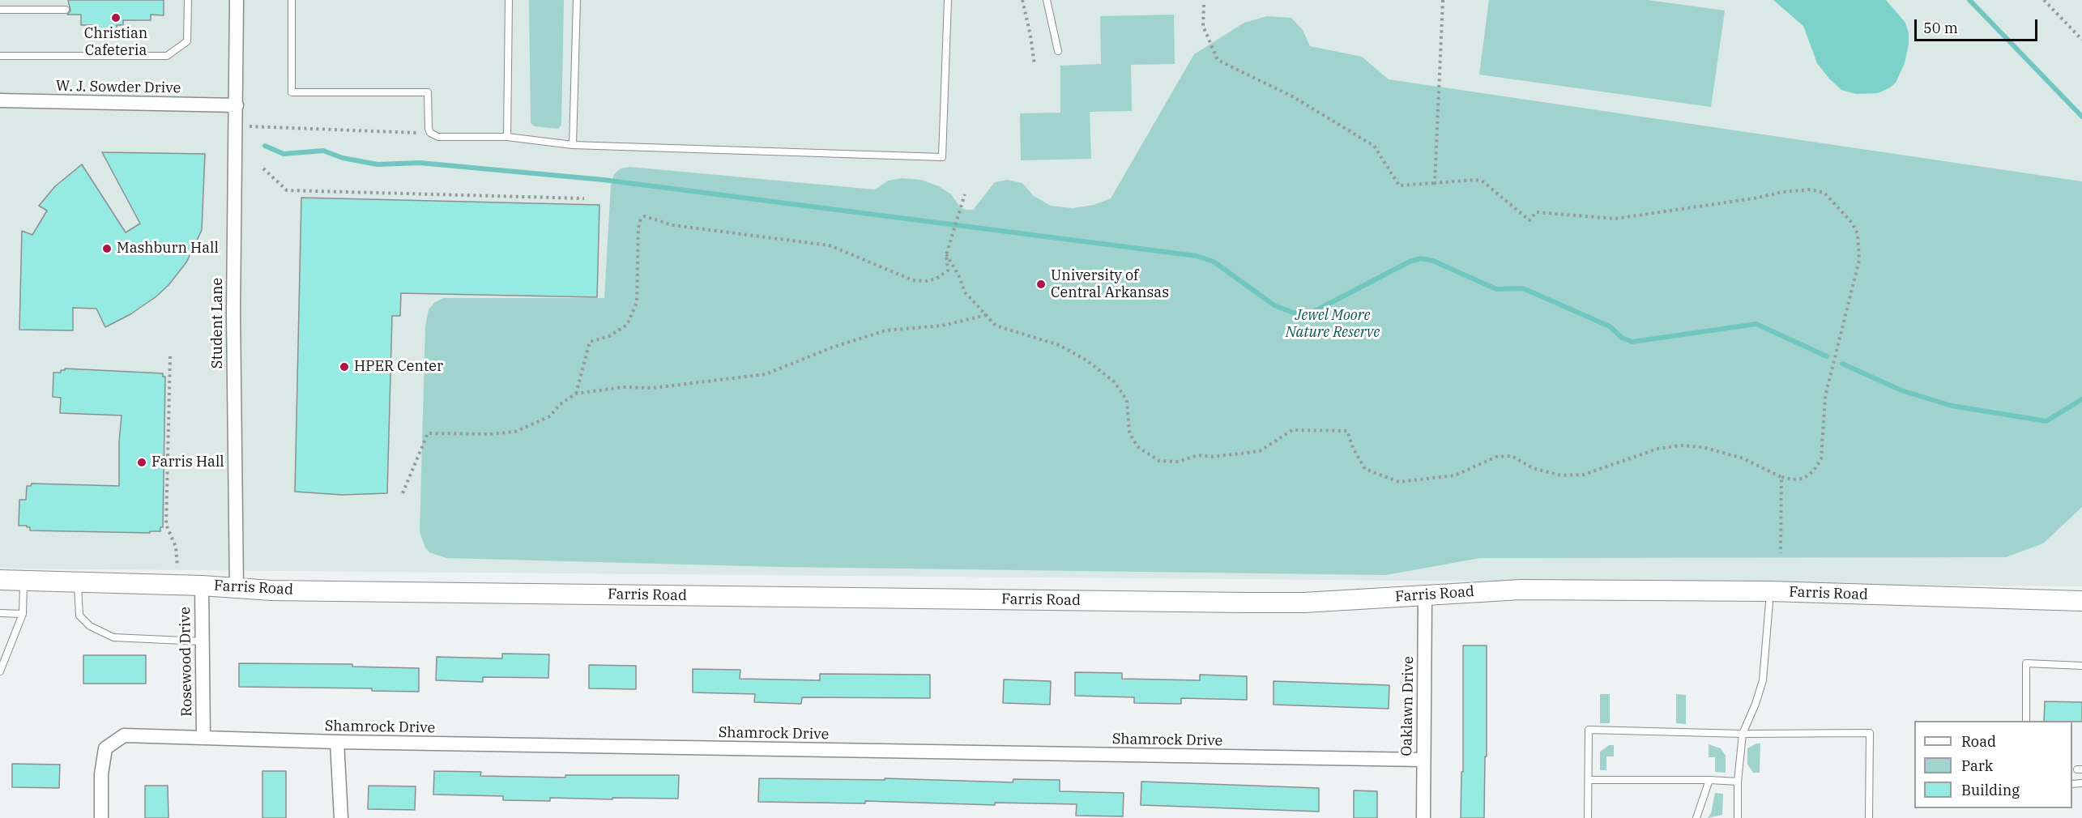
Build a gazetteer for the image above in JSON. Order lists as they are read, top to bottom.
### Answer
{
  "streets": {
    "street": [
      "W. J. Sowder Drive",
      "Student Lane",
      "Farris Road",
      "Rosewood Drive",
      "Oaklawn Drive",
      "Shamrock Drive"
    ]
  },
  "crossings": [
    ["W. J. Sowder Drive", "Student Lane"],
    ["Student Lane", "Farris Road"],
    ["Farris Road", "Rosewood Drive"],
    ["Farris Road", "Oaklawn Drive"],
    ["Rosewood Drive", "Shamrock Drive"],
    ["Oaklawn Drive", "Shamrock Drive"]
  ],
  "parks": ["Jewel Moore Nature Reserve"],
  "places": [
    "Christian Cafeteria",
    "Mashburn Hall",
    "University of Central Arkansas",
    "HPER Center",
    "Farris Hall"
  ],
  "legend": ["Road", "Park", "Building"],
  "scale_bar": "50 m"
}
